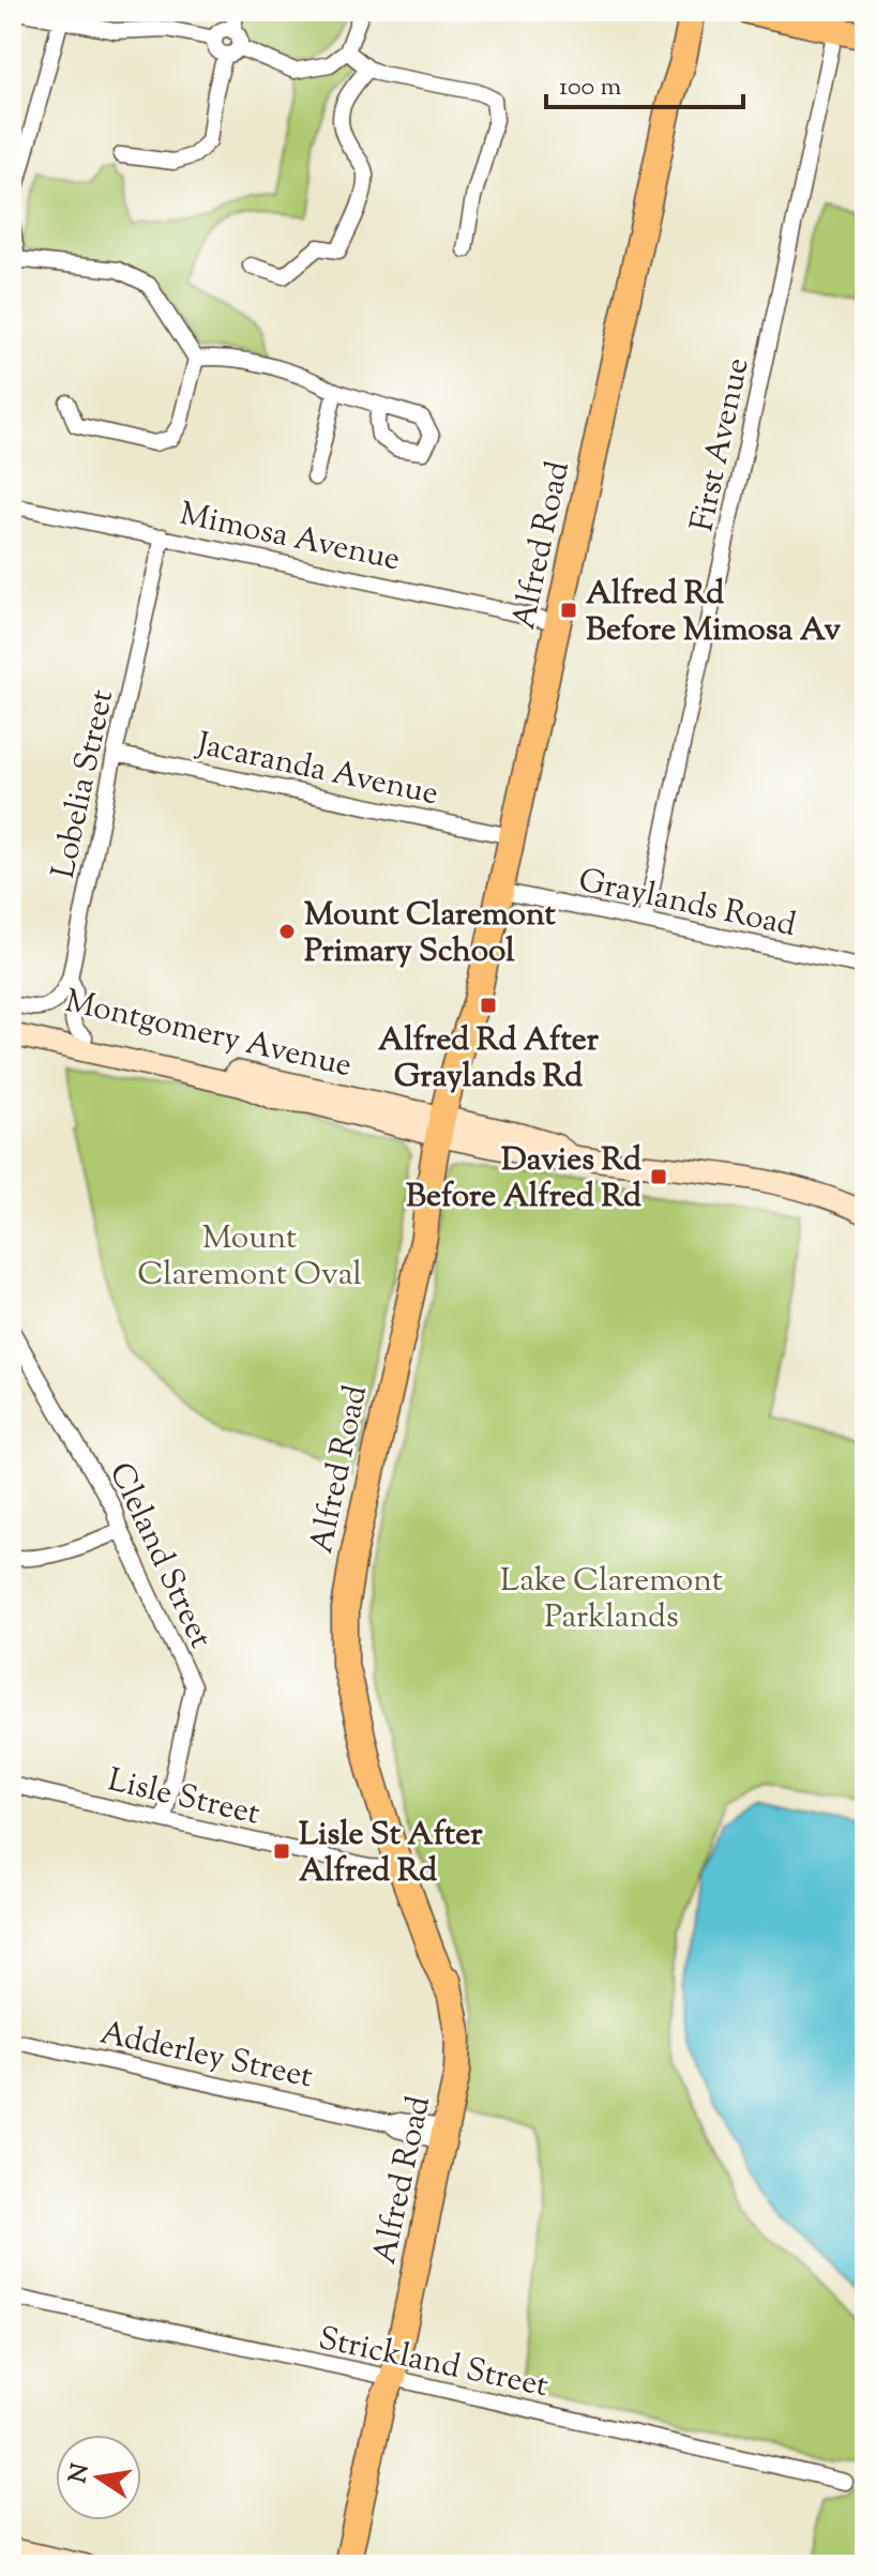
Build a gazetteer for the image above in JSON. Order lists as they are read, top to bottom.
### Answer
{
  "streets": {
    "main road": ["Alfred Road"],
    "street": [
      "First Avenue",
      "Mimosa Avenue",
      "Jacaranda Avenue",
      "Lobelia Street",
      "Graylands Road",
      "Montgomery Avenue",
      "Cleland Street",
      "Lisle Street",
      "Adderley Street",
      "Strickland Street"
    ]
  },
  "crossings": [
    ["First Avenue", "Graylands Road"],
    ["Mimosa Avenue", "Alfred Road"],
    ["Mimosa Avenue", "Lobelia Street"],
    ["Alfred Road", "Jacaranda Avenue"],
    ["Alfred Road", "Graylands Road"],
    ["Alfred Road", "Montgomery Avenue"],
    ["Alfred Road", "Lisle Street"],
    ["Alfred Road", "Adderley Street"],
    ["Alfred Road", "Strickland Street"],
    ["Jacaranda Avenue", "Lobelia Street"],
    ["Lobelia Street", "Montgomery Avenue"],
    ["Cleland Street", "Lisle Street"]
  ],
  "parks": ["Mount Claremont Oval", "Lake Claremont Parklands"],
  "places": {
    "transit": [
      "Alfred Rd Before Mimosa Av",
      "Alfred Rd After Graylands Rd",
      "Davies Rd Before Alfred Rd",
      "Lisle St After Alfred Rd"
    ],
    "other": ["Mount Claremont Primary School"]
  },
  "scale_bar": "100 m",
  "north": "left"
}
